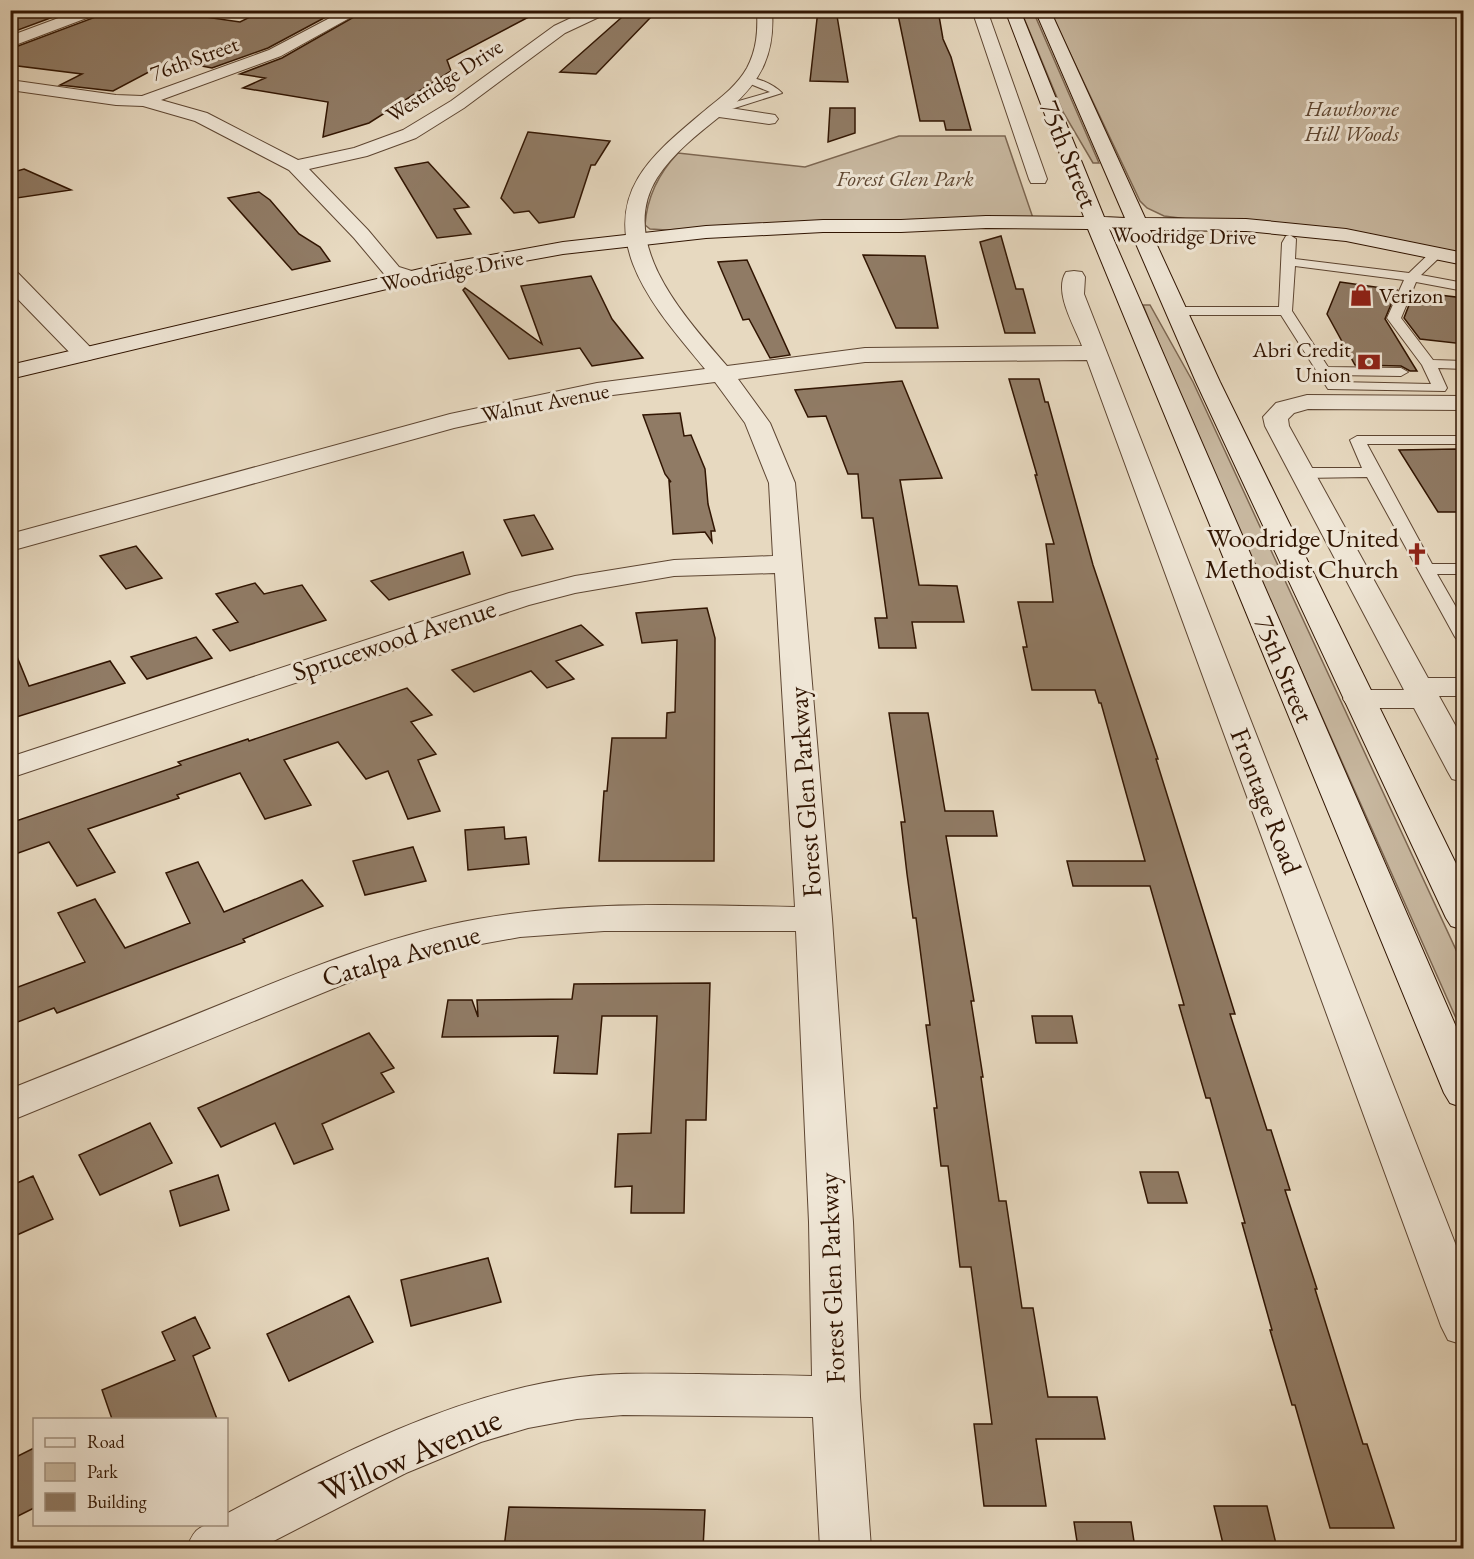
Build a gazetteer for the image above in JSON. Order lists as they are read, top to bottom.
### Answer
{
  "streets": {
    "street": [
      "76th Street",
      "Westridge Drive",
      "75th Street",
      "Woodridge Drive",
      "Walnut Avenue",
      "Sprucewood Avenue",
      "Forest Glen Parkway",
      "Frontage Road",
      "Catalpa Avenue",
      "Willow Avenue"
    ]
  },
  "crossings": [
    ["75th Street", "Woodridge Drive"],
    ["Woodridge Drive", "Forest Glen Parkway"],
    ["Walnut Avenue", "Forest Glen Parkway"],
    ["Walnut Avenue", "Frontage Road"],
    ["Sprucewood Avenue", "Forest Glen Parkway"],
    ["Forest Glen Parkway", "Catalpa Avenue"],
    ["Forest Glen Parkway", "Willow Avenue"]
  ],
  "parks": ["Hawthorne Hill Woods", "Forest Glen Park"],
  "places": {
    "shop": ["Verizon"],
    "bank": ["Abri Credit Union"],
    "church": ["Woodridge United Methodist Church"]
  },
  "legend": ["Road", "Park", "Building"]
}
